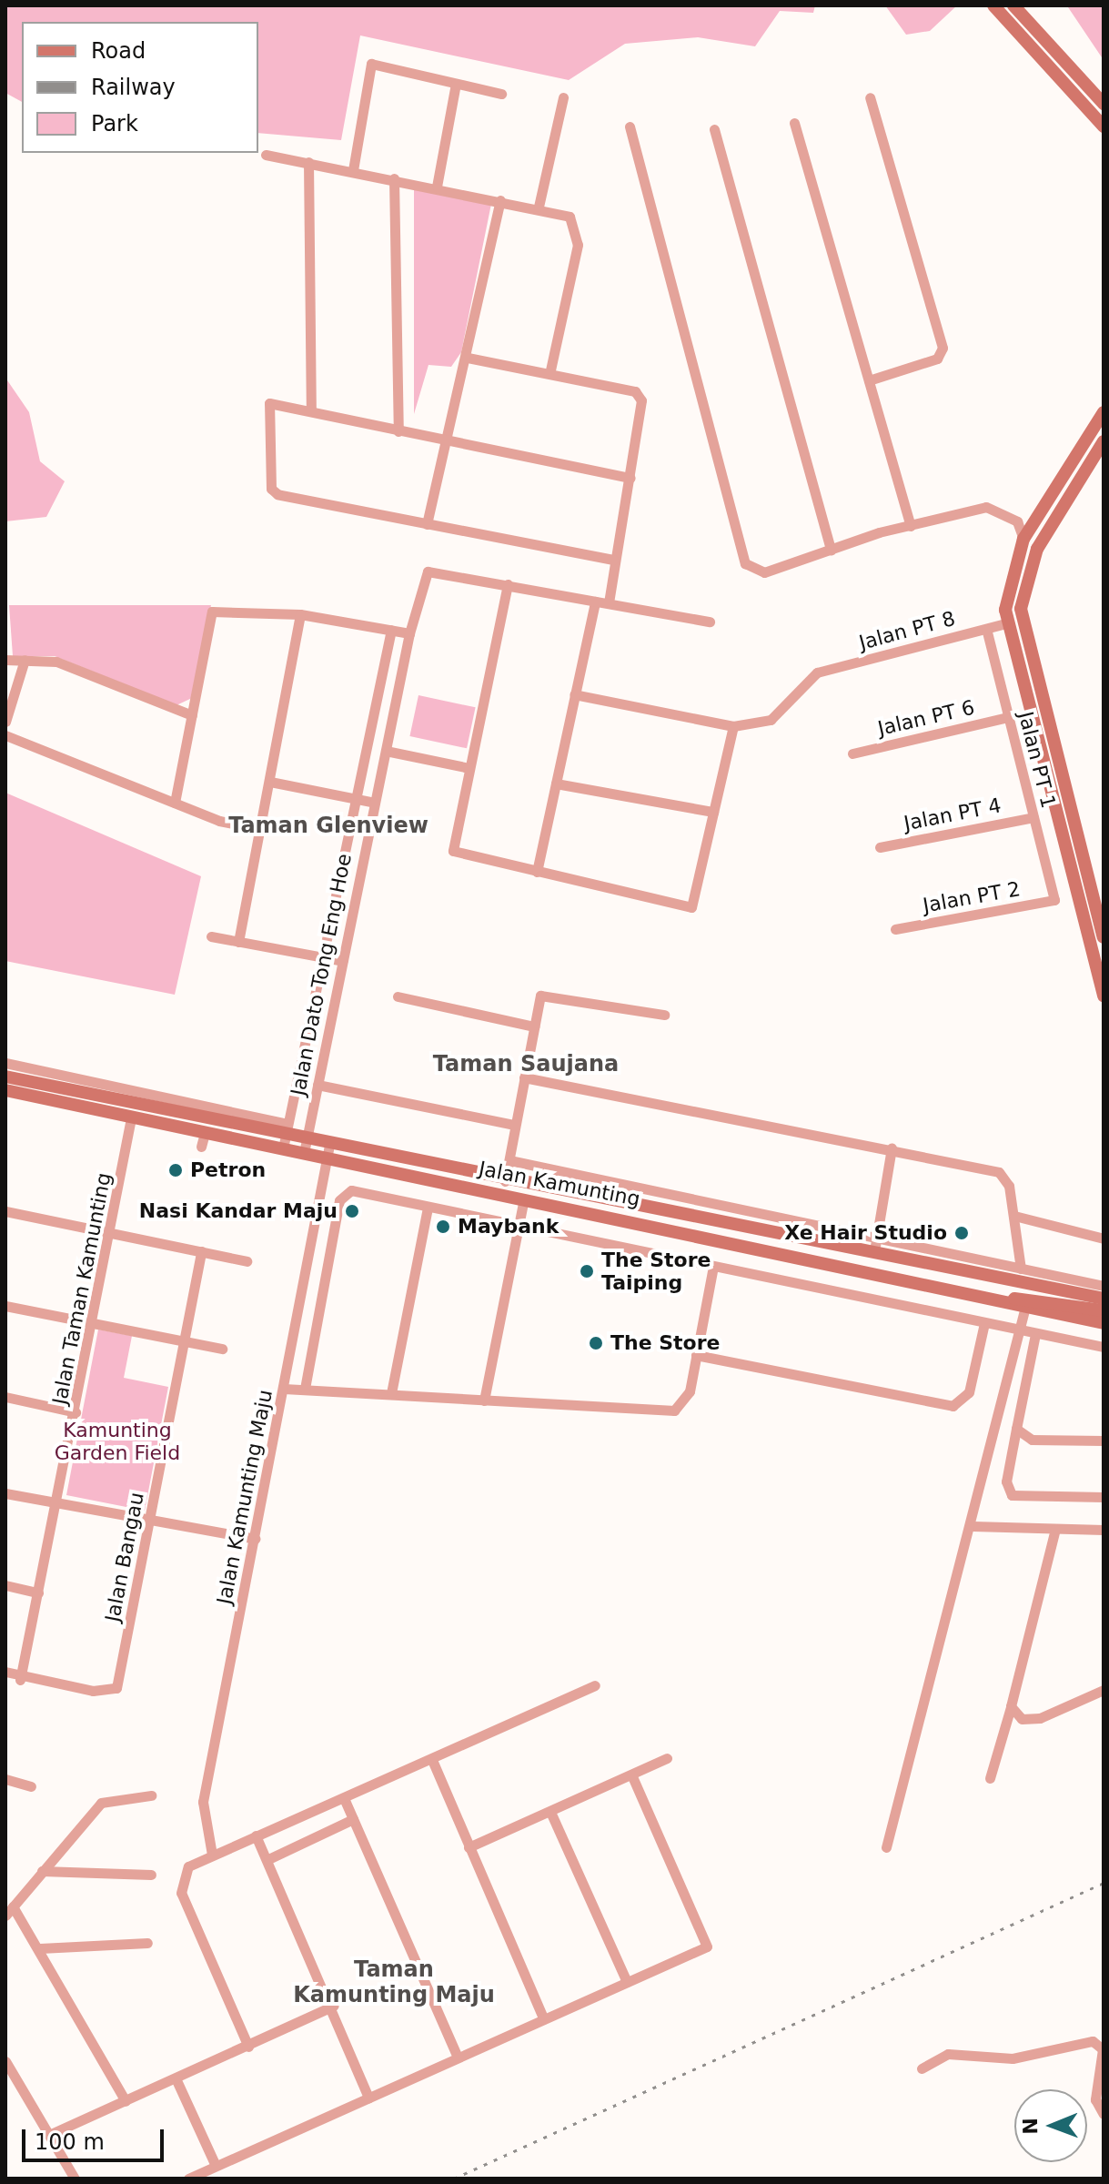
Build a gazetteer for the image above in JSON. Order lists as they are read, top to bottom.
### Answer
{
  "streets": {
    "main road": ["Jalan Kamunting"],
    "street": [
      "Jalan PT 8",
      "Jalan PT 6",
      "Jalan PT 1",
      "Jalan PT 4",
      "Jalan PT 2",
      "Jalan Dato Tong Eng Hoe",
      "Jalan Taman Kamunting",
      "Jalan Kamunting Maju",
      "Jalan Bangau"
    ]
  },
  "crossings": [
    ["Jalan PT 8", "Jalan PT 1"],
    ["Jalan PT 6", "Jalan PT 1"],
    ["Jalan PT 1", "Jalan PT 4"],
    ["Jalan PT 1", "Jalan PT 2"],
    ["Jalan Dato Tong Eng Hoe", "Jalan Kamunting"],
    ["Jalan Kamunting", "Jalan Taman Kamunting"],
    ["Jalan Kamunting", "Jalan Kamunting Maju"],
    ["Jalan Taman Kamunting", "Jalan Bangau"]
  ],
  "districts": ["Taman Glenview", "Taman Saujana", "Taman Kamunting Maju"],
  "parks": ["Kamunting Garden Field"],
  "places": [
    "Petron",
    "Nasi Kandar Maju",
    "Maybank",
    "Xe Hair Studio",
    "The Store Taiping",
    "The Store"
  ],
  "legend": ["Road", "Railway", "Park"],
  "scale_bar": "100 m",
  "north": "left"
}
